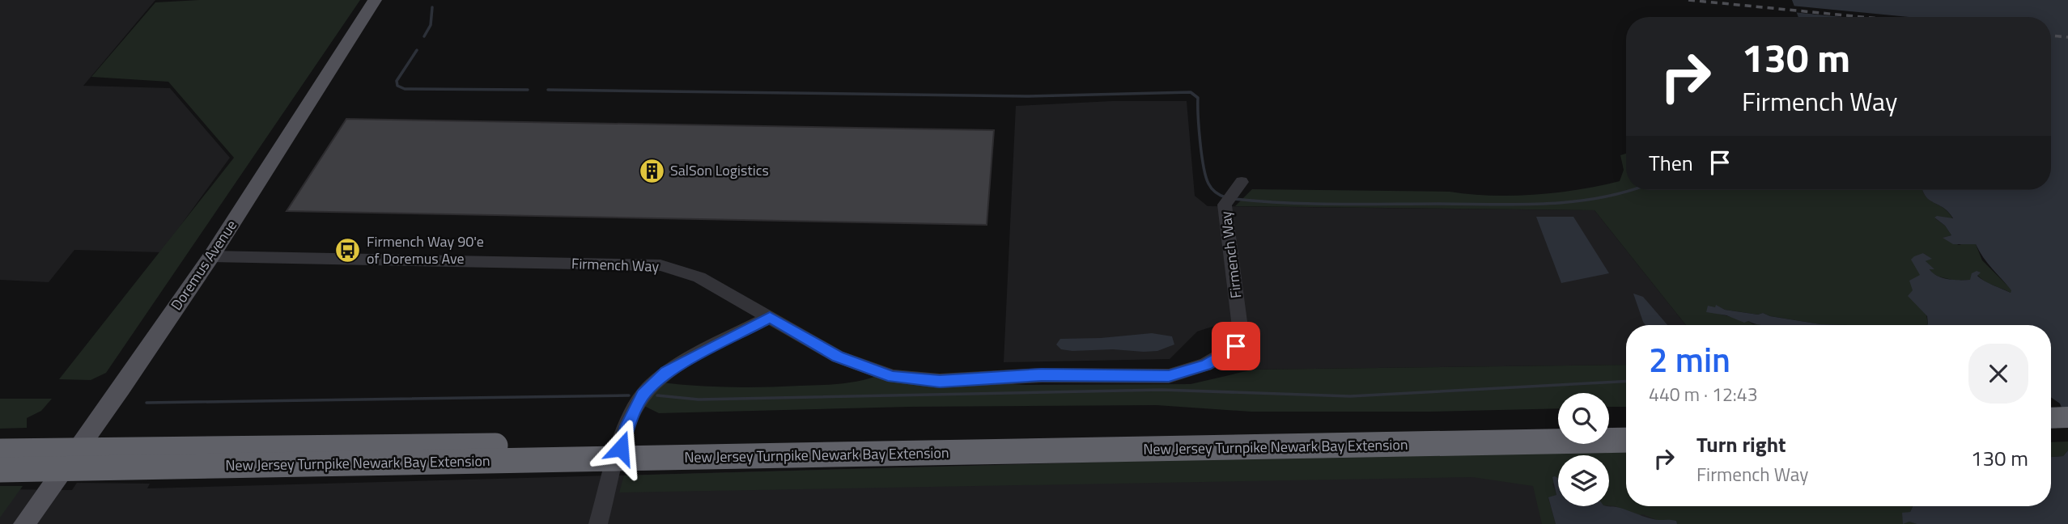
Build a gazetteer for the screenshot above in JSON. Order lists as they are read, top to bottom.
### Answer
{
  "streets": {
    "highway": ["New Jersey Turnpike Newark Bay Extension"],
    "main road": ["Doremus Avenue"],
    "street": ["Firmench Way"]
  },
  "crossings": [
    ["Firmench Way", "Doremus Avenue"]
  ],
  "places": {
    "building": ["SalSon Logistics"],
    "bus stop": ["Firmench Way 90'e of Doremus Ave"]
  },
  "page": {
    "turn": ["130 m", "Firmench Way"],
    "then": "Then",
    "heading": ["2 min", "440 m · 12:43"],
    "list": [
      {
        "name": "Turn right",
        "note": "Firmench Way",
        "value": "130 m"
      }
    ]
  }
}
